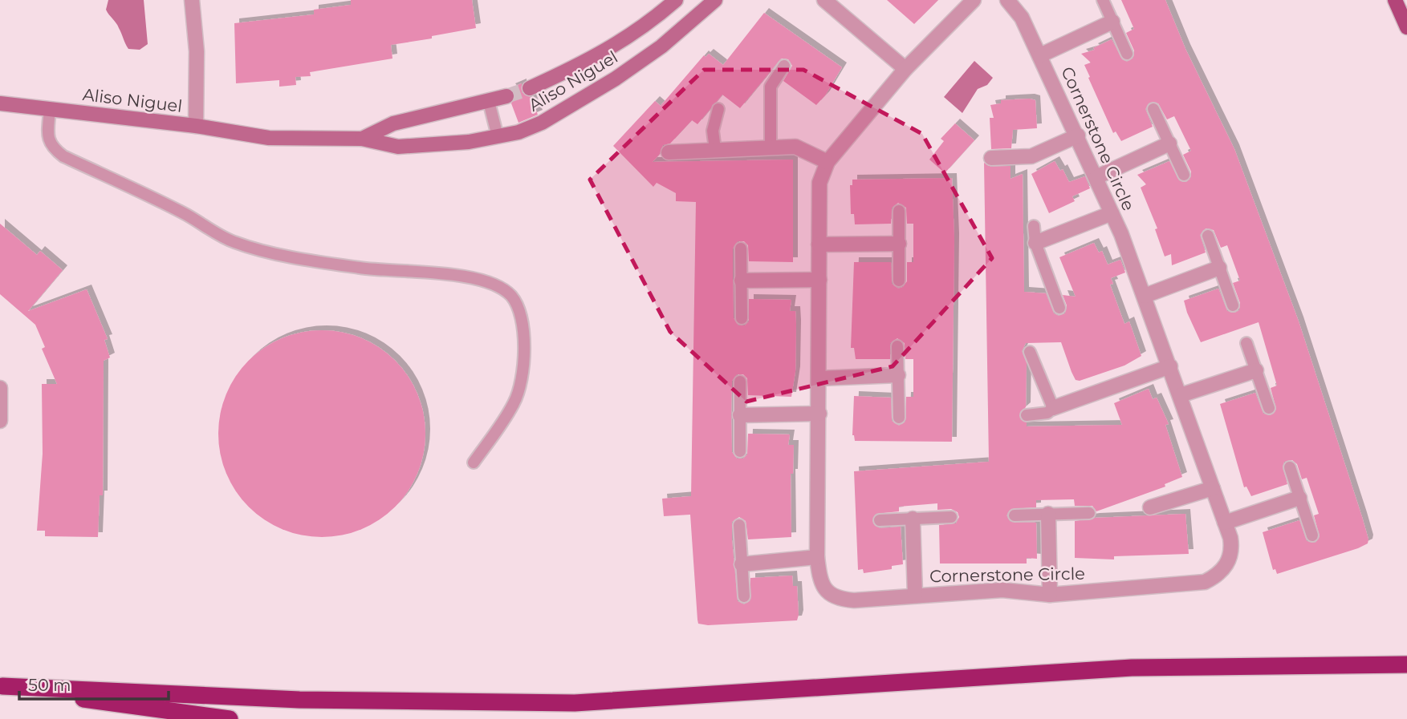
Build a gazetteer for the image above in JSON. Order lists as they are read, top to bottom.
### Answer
{
  "streets": {
    "street": ["Aliso Niguel", "Cornerstone Circle"]
  },
  "scale_bar": "50 m"
}
